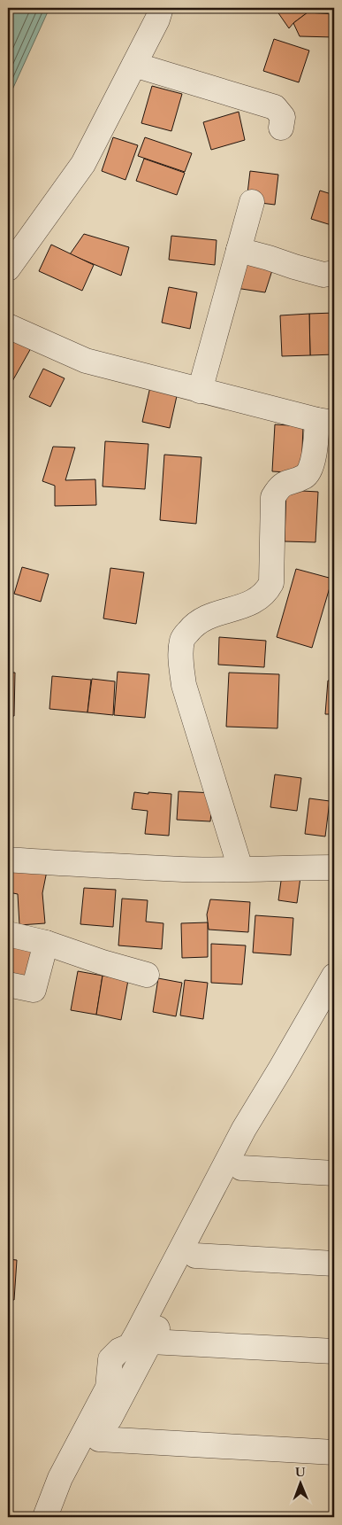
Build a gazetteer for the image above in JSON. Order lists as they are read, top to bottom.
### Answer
{
  "north": "top"
}
